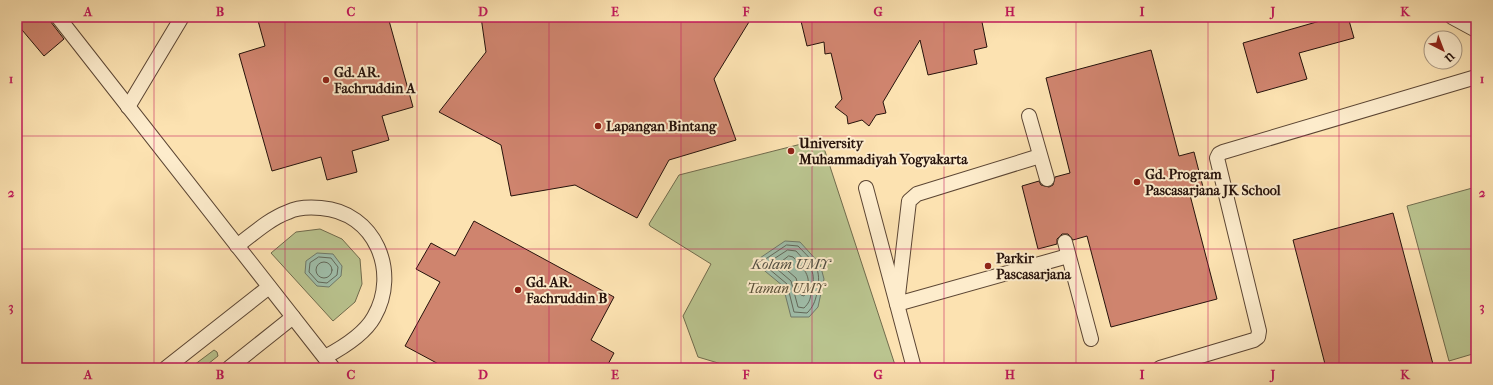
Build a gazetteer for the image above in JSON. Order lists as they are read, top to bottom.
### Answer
{
  "water": ["Kolam UMY"],
  "parks": ["Taman UMY"],
  "places": [
    "Gd. AR. Fachruddin A",
    "Lapangan Bintang",
    "University Muhammadiyah Yogyakarta",
    "Gd. Program Pascasarjana JK School",
    "Parkir Pascasarjana",
    "Gd. AR. Fachruddin B"
  ],
  "north": "bottom right",
  "grid": {
    "columns": [
      "A",
      "B",
      "C",
      "D",
      "E",
      "F",
      "G",
      "H",
      "I",
      "J",
      "K"
    ],
    "rows": ["1", "2", "3"]
  }
}
